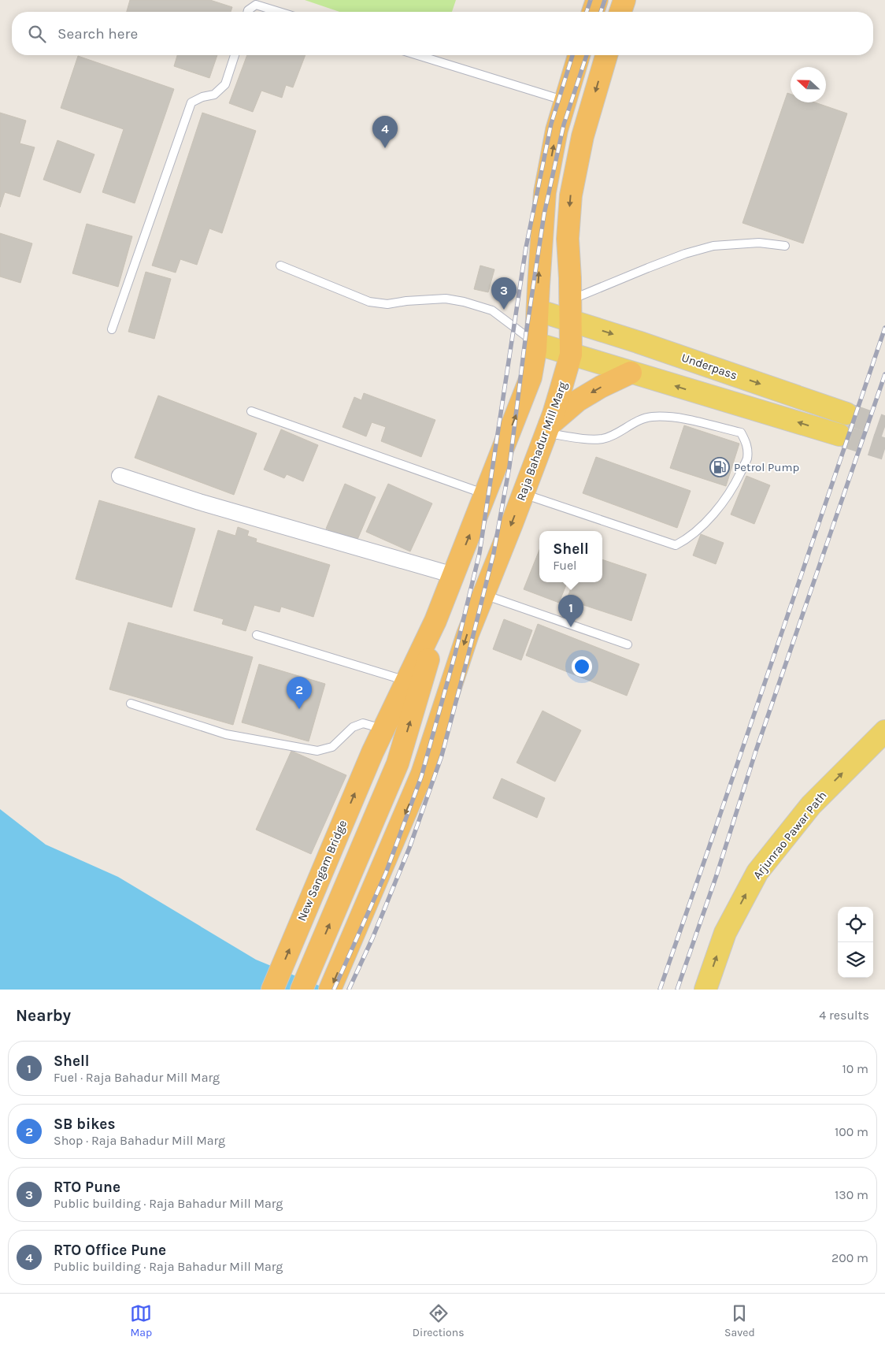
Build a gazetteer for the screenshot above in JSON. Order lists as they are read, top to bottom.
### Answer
{
  "streets": {
    "highway": ["Raja Bahadur Mill Marg", "New Sangam Bridge"],
    "main road": ["Underpass", "Arjunrao Pawar Path"]
  },
  "crossings": [
    ["Underpass", "Raja Bahadur Mill Marg"]
  ],
  "one_way": ["Arjunrao Pawar Path"],
  "places": {
    "fuel station": ["Petrol Pump"]
  },
  "north": "left",
  "page": {
    "search": "Search here",
    "pins": [
      "4",
      "3",
      "1",
      "2"
    ],
    "popup": ["Shell", "Fuel"],
    "heading": ["Nearby", "4 results"],
    "list": [
      {
        "mark": "1",
        "name": "Shell",
        "note": "Fuel · Raja Bahadur Mill Marg",
        "value": "10 m"
      },
      {
        "mark": "2",
        "name": "SB bikes",
        "note": "Shop · Raja Bahadur Mill Marg",
        "value": "100 m"
      },
      {
        "mark": "3",
        "name": "RTO Pune",
        "note": "Public building · Raja Bahadur Mill Marg",
        "value": "130 m"
      },
      {
        "mark": "4",
        "name": "RTO Office Pune",
        "note": "Public building · Raja Bahadur Mill Marg",
        "value": "200 m"
      }
    ],
    "nav": ["Map", "Directions", "Saved"]
  }
}
